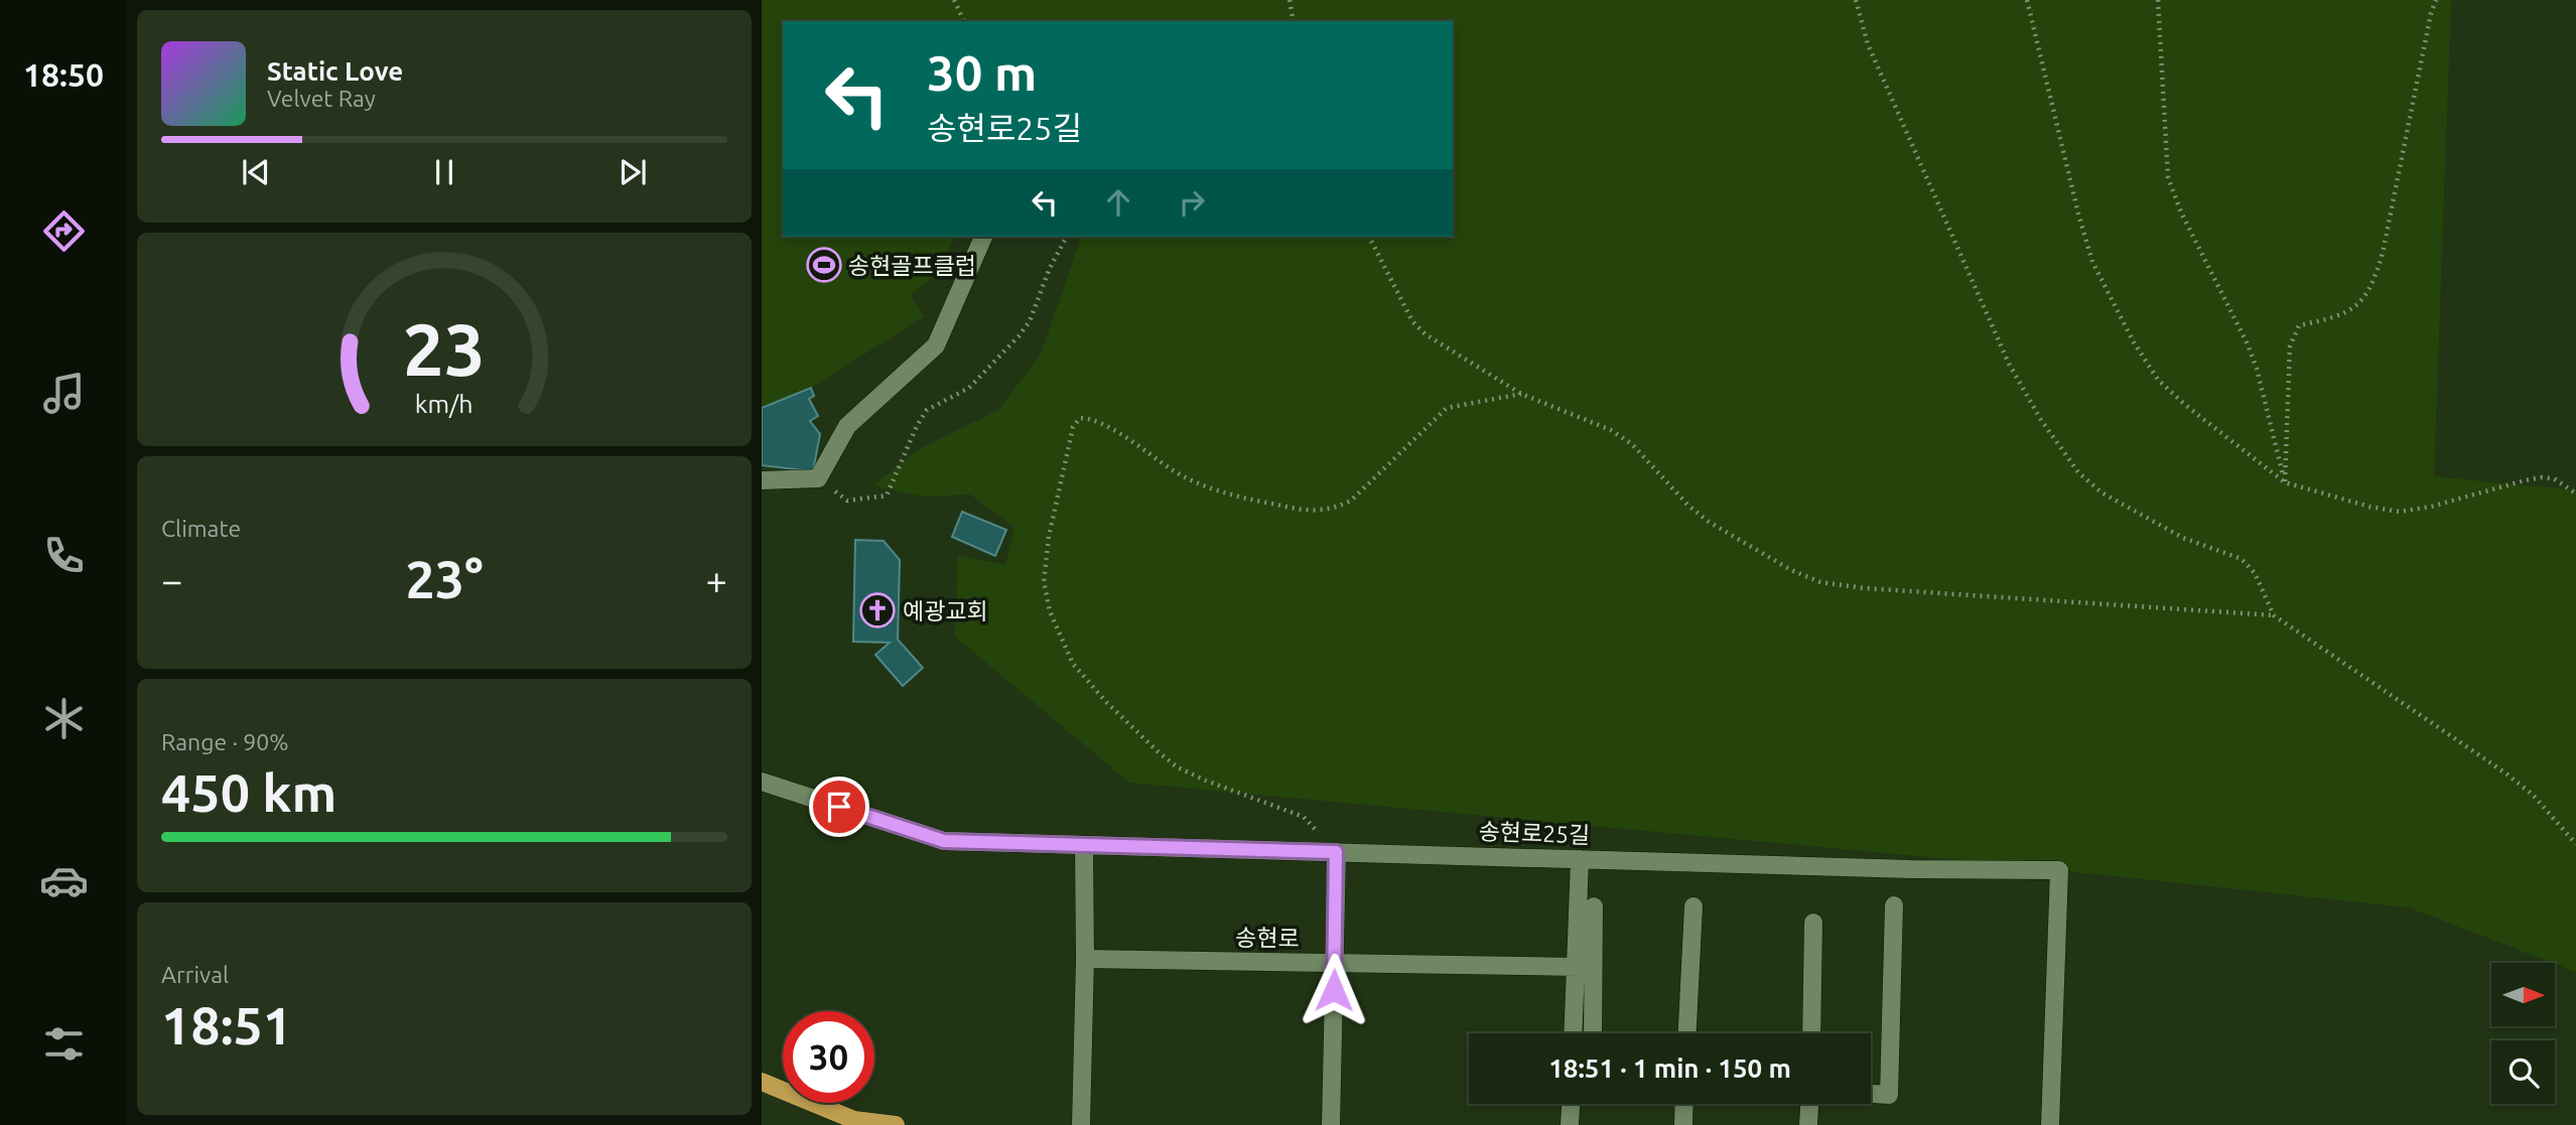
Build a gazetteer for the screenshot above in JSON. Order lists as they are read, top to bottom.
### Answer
{
  "streets": {
    "street": ["송현로25길", "송현로"]
  },
  "places": {
    "sports": ["송현골프클럽"],
    "church": ["예광교회"]
  },
  "north": "right",
  "page": {
    "tabs": "18:50",
    "turn": ["30 m", "송현로25길"],
    "song": ["Static Love", "Velvet Ray"],
    "tile": [
      "Climate",
      ["Range · 90%", "450 km"],
      ["Arrival", "18:51"]
    ],
    "heat": ["−", "23°", "+"],
    "limit": "30",
    "trip": "18:51 · 1 min · 150 m",
    "gauge": ["23", "km/h"]
  }
}
